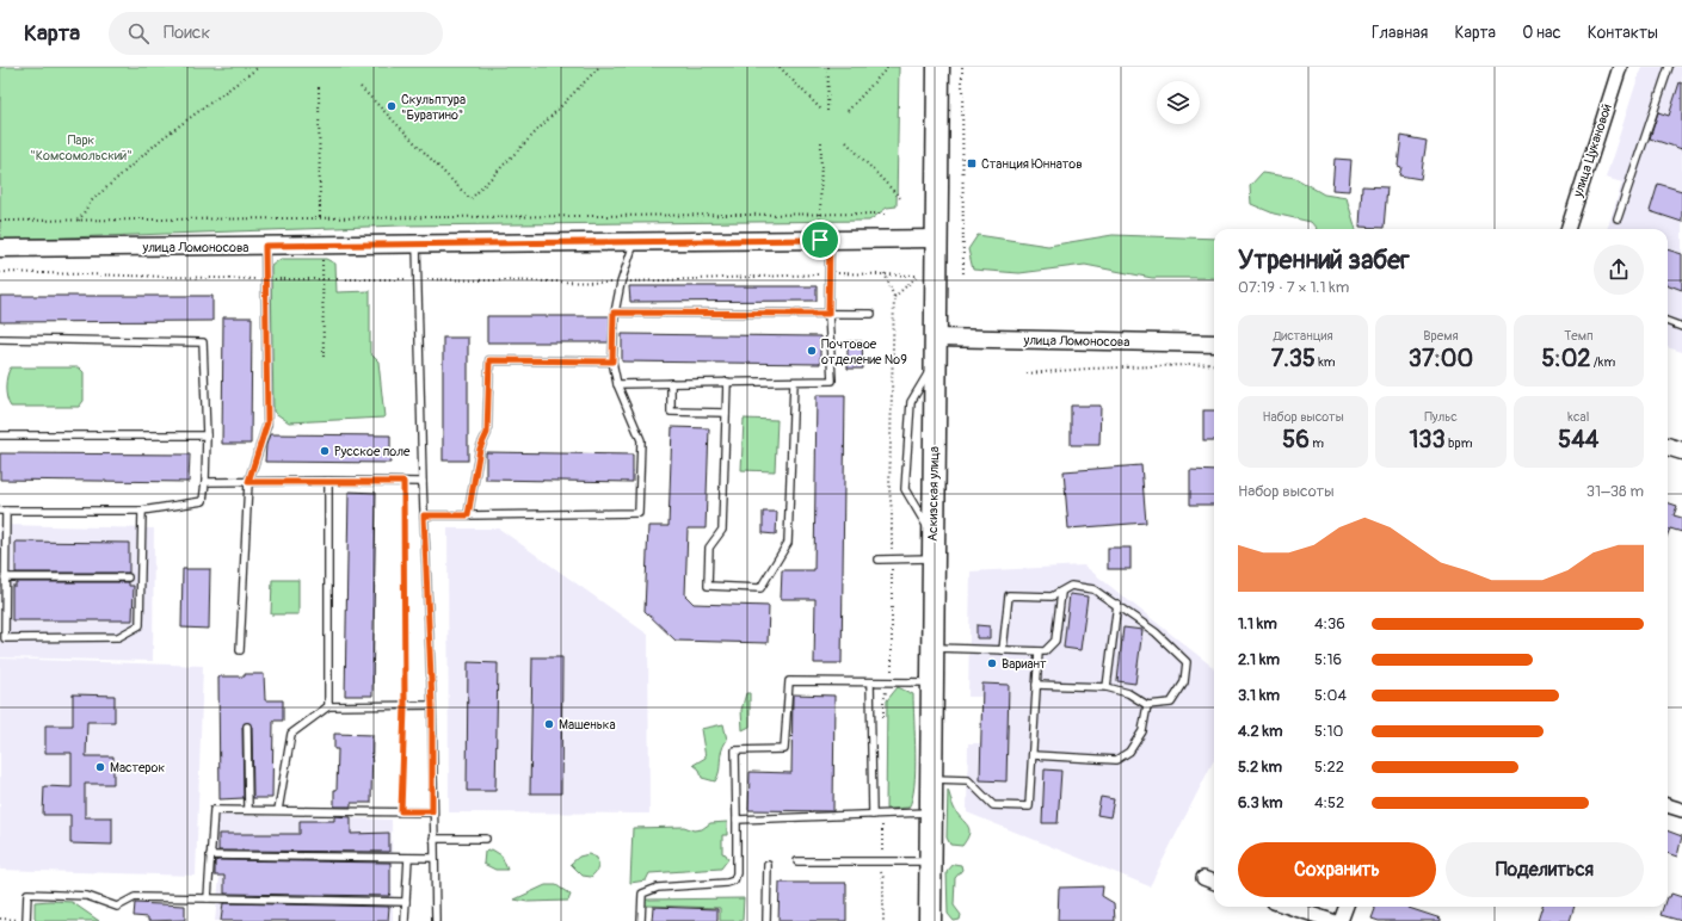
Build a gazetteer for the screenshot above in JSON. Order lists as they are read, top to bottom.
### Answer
{
  "streets": {
    "main road": ["Аскизская улица"],
    "street": ["улица Цукановой", "улица Ломоносова"]
  },
  "crossings": [
    ["улица Ломоносова", "Аскизская улица"]
  ],
  "parks": ["Парк \"Комсомольский\""],
  "places": {
    "other": [
      "Скульптура \"Буратино\"",
      "Почтовое отделение №9",
      "Русское поле",
      "Вариант",
      "Машенька",
      "Мастерок"
    ],
    "transit": ["Станция Юннатов"]
  },
  "page": {
    "header": "Карта",
    "search": "Поиск",
    "nav": [
      "Главная",
      "Карта",
      "О нас",
      "Контакты"
    ],
    "heading": ["Утренний забег", "07:19 · 7 × 1.1 km"],
    "stats": [
      ["Дистанция", "7.35 km"],
      ["Время", "37:00"],
      ["Темп", "5:02 /km"],
      ["Набор высоты", "56 m"],
      ["Пульс", "133 bpm"],
      ["kcal", "544"]
    ],
    "chart": ["Набор высоты", "31–38 m"],
    "list": [
      {
        "name": "1.1 km",
        "note": "4:36"
      },
      {
        "name": "2.1 km",
        "note": "5:16"
      },
      {
        "name": "3.1 km",
        "note": "5:04"
      },
      {
        "name": "4.2 km",
        "note": "5:10"
      },
      {
        "name": "5.2 km",
        "note": "5:22"
      },
      {
        "name": "6.3 km",
        "note": "4:52"
      }
    ],
    "buttons": ["Сохранить", "Поделиться"]
  }
}
